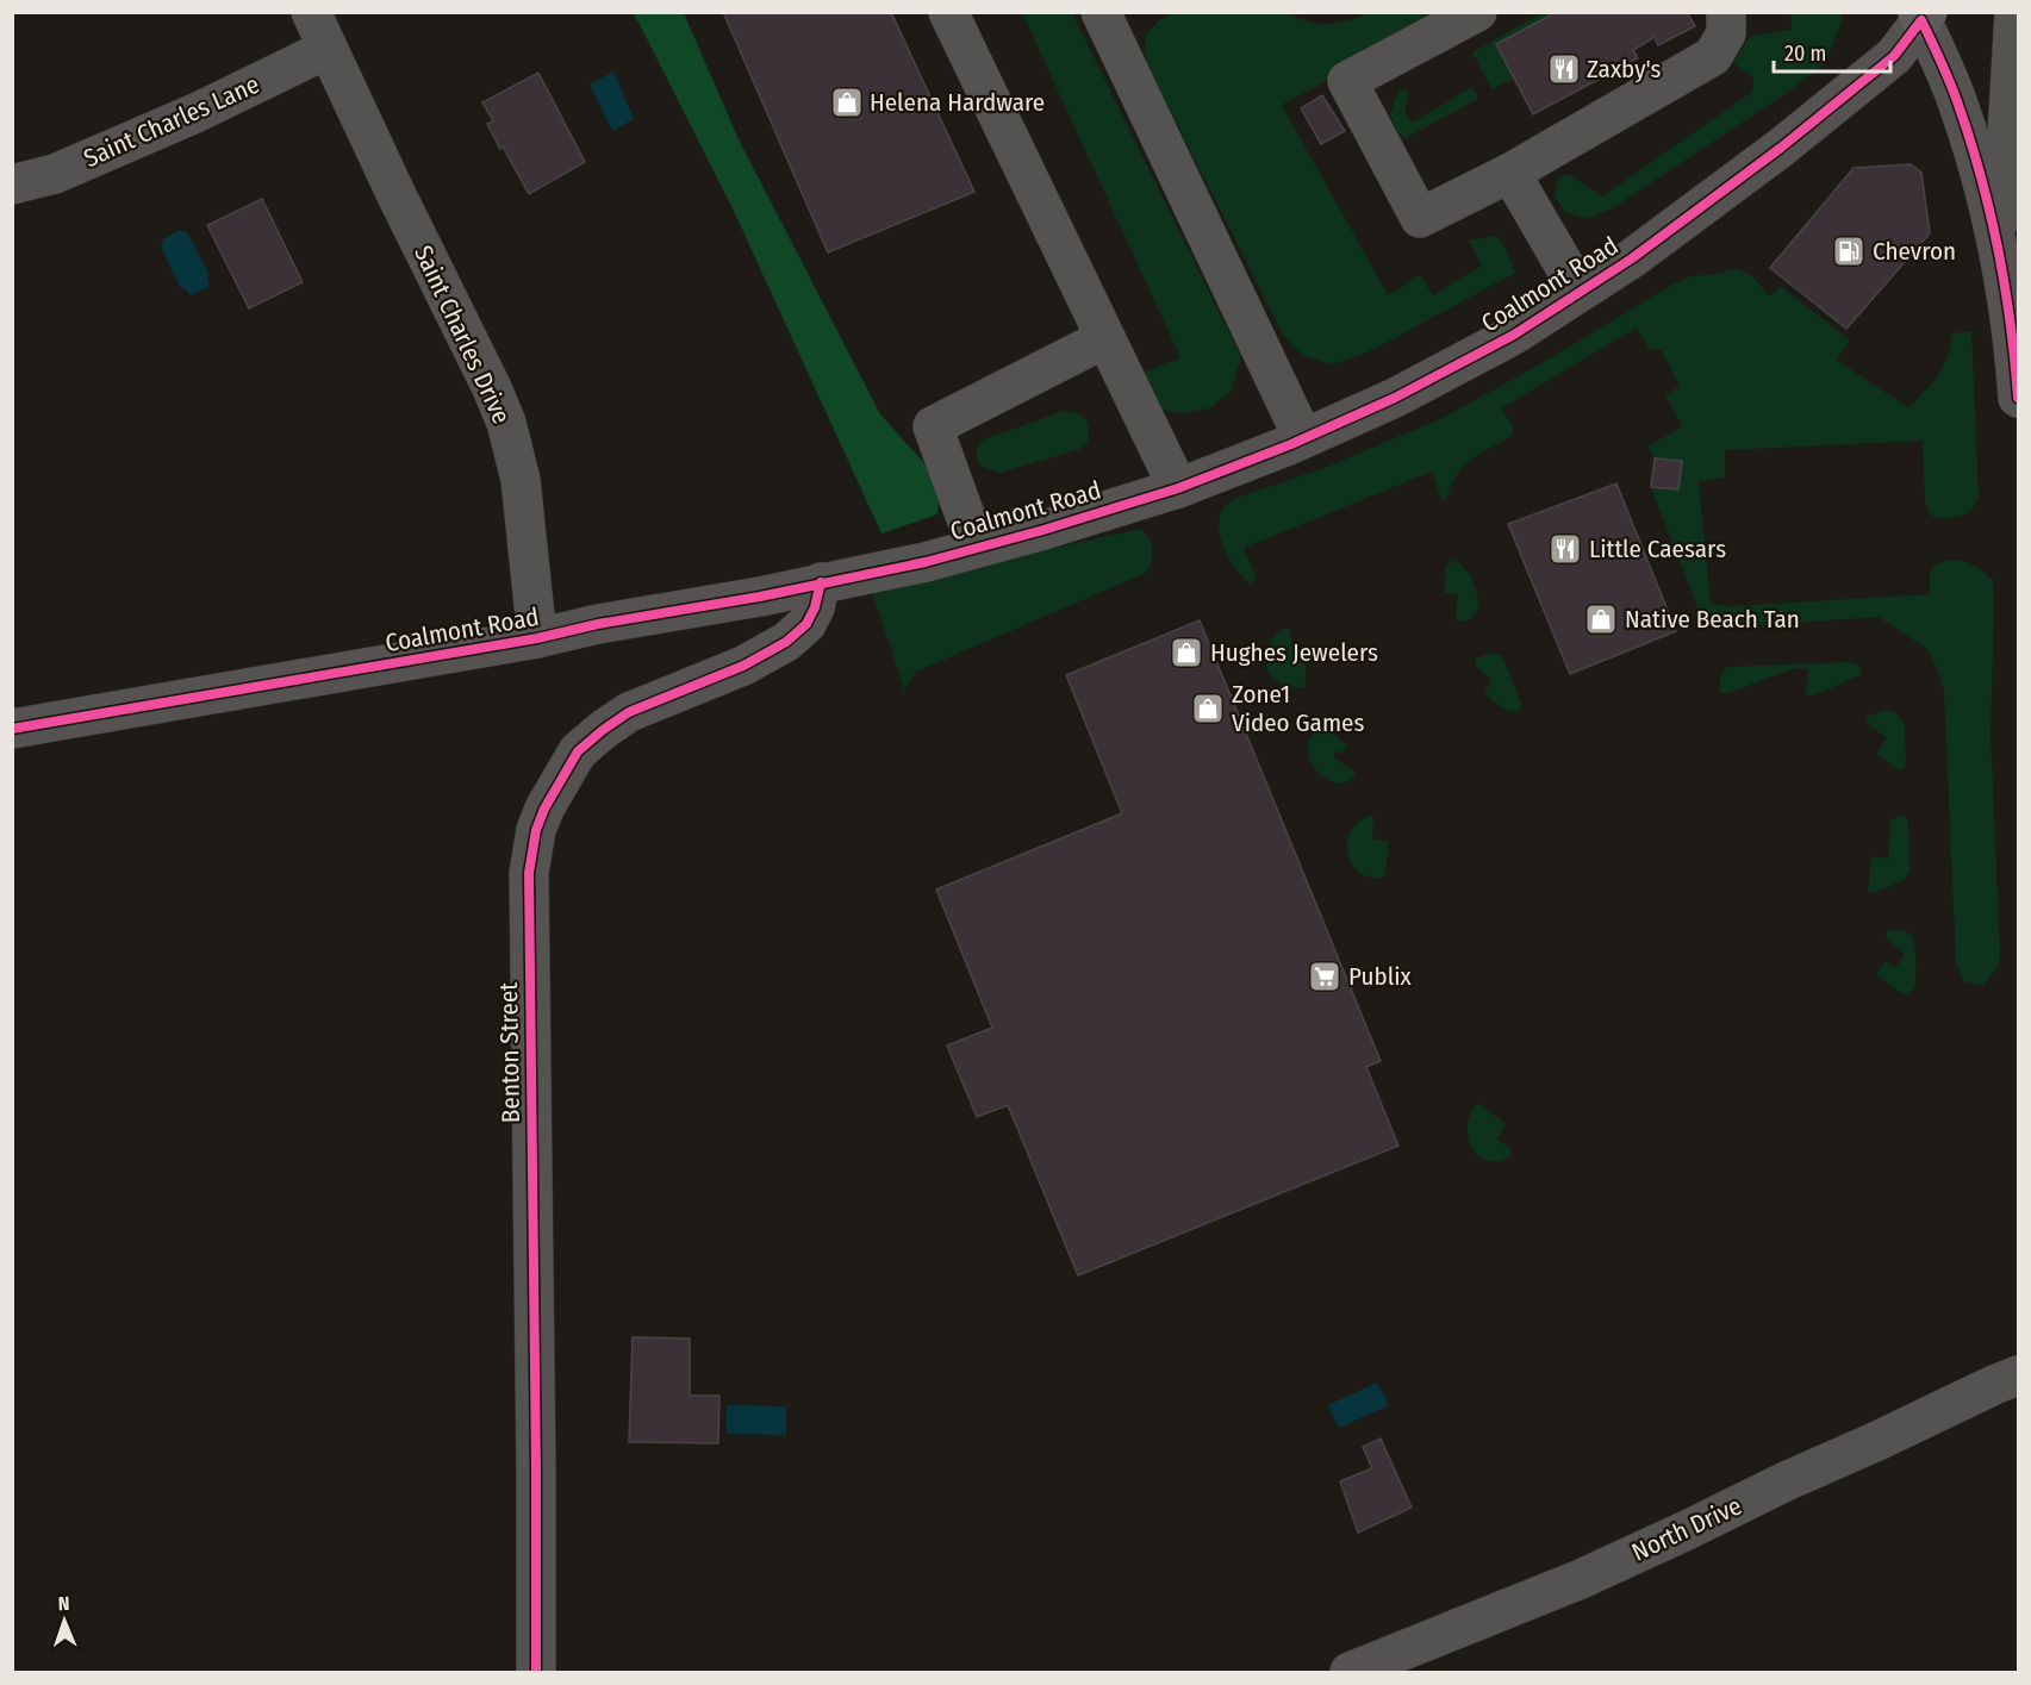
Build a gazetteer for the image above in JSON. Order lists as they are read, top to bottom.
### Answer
{
  "streets": {
    "street": [
      "Saint Charles Lane",
      "Coalmont Road",
      "Saint Charles Drive",
      "Benton Street",
      "North Drive"
    ]
  },
  "crossings": [
    ["Saint Charles Lane", "Saint Charles Drive"],
    ["Coalmont Road", "Saint Charles Drive"],
    ["Coalmont Road", "Benton Street"]
  ],
  "places": {
    "restaurant": ["Zaxby's", "Little Caesars"],
    "shop": [
      "Helena Hardware",
      "Native Beach Tan",
      "Hughes Jewelers",
      "Zone1 Video Games"
    ],
    "fuel station": ["Chevron"],
    "supermarket": ["Publix"]
  },
  "scale_bar": "20 m",
  "north": "top"
}
